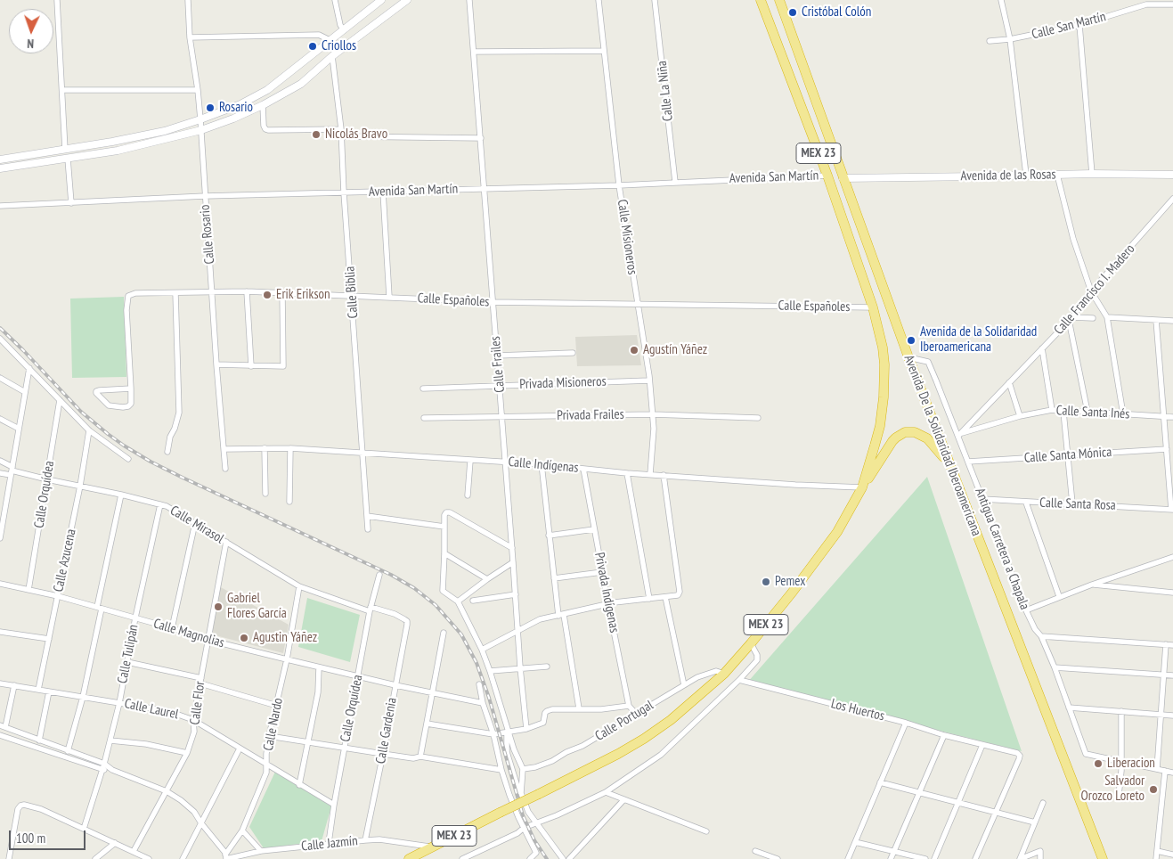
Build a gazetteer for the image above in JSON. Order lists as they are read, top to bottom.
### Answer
{
  "streets": {
    "highway": ["MEX 23", "Avenida De la Solidaridad Iberoamericana"],
    "street": [
      "Calle San Martín",
      "Calle La Niña",
      "Avenida de las Rosas",
      "Avenida San Martín",
      "Calle Rosario",
      "Calle Misioneros",
      "Calle Francisco I. Madero",
      "Calle Biblia",
      "Calle Españoles",
      "Calle Frailes",
      "Privada Misioneros",
      "Calle Santa Inés",
      "Privada Frailes",
      "Calle Santa Mónica",
      "Calle Indígenas",
      "Calle Orquídea",
      "Calle Santa Rosa",
      "Calle Mirasol",
      "Antigua Carretera a Chapala",
      "Calle Azucena",
      "Privada Indígenas",
      "Calle Magnolias",
      "Calle Tulipán",
      "Calle Flor",
      "Calle Laurel",
      "Los Huertos",
      "Calle Portugal",
      "Calle Nardo",
      "Calle Gardenia",
      "Calle Jazmín"
    ]
  },
  "crossings": [
    ["Calle La Niña", "Avenida San Martín"],
    ["MEX 23", "Avenida De la Solidaridad Iberoamericana"],
    ["MEX 23", "Calle Jazmín"],
    ["Avenida de las Rosas", "Avenida De la Solidaridad Iberoamericana"],
    ["Avenida San Martín", "Calle Rosario"],
    ["Avenida San Martín", "Calle Misioneros"],
    ["Avenida San Martín", "Calle Biblia"],
    ["Avenida San Martín", "Calle Frailes"],
    ["Avenida San Martín", "Avenida De la Solidaridad Iberoamericana"],
    ["Calle Rosario", "Calle Españoles"],
    ["Calle Rosario", "Calle Indígenas"],
    ["Calle Misioneros", "Calle Españoles"],
    ["Calle Misioneros", "Privada Misioneros"],
    ["Calle Misioneros", "Privada Frailes"],
    ["Calle Misioneros", "Calle Indígenas"],
    ["Calle Francisco I. Madero", "Calle Santa Inés"],
    ["Calle Francisco I. Madero", "Antigua Carretera a Chapala"],
    ["Calle Biblia", "Calle Españoles"],
    ["Calle Biblia", "Calle Indígenas"],
    ["Calle Españoles", "Calle Frailes"],
    ["Calle Españoles", "Avenida De la Solidaridad Iberoamericana"],
    ["Calle Frailes", "Privada Misioneros"],
    ["Calle Frailes", "Privada Frailes"],
    ["Calle Frailes", "Calle Indígenas"],
    ["Calle Santa Inés", "Antigua Carretera a Chapala"],
    ["Avenida De la Solidaridad Iberoamericana", "Calle Indígenas"],
    ["Avenida De la Solidaridad Iberoamericana", "Antigua Carretera a Chapala"],
    ["Avenida De la Solidaridad Iberoamericana", "Calle Portugal"],
    ["Avenida De la Solidaridad Iberoamericana", "Calle Jazmín"],
    ["Calle Santa Mónica", "Antigua Carretera a Chapala"],
    ["Calle Indígenas", "Privada Indígenas"],
    ["Calle Orquídea", "Calle Mirasol"],
    ["Calle Orquídea", "Calle Magnolias"],
    ["Calle Orquídea", "Calle Laurel"],
    ["Calle Orquídea", "Calle Jazmín"],
    ["Calle Santa Rosa", "Antigua Carretera a Chapala"],
    ["Calle Mirasol", "Calle Azucena"],
    ["Calle Mirasol", "Calle Tulipán"],
    ["Calle Mirasol", "Calle Flor"],
    ["Calle Mirasol", "Calle Nardo"],
    ["Calle Mirasol", "Calle Gardenia"],
    ["Calle Azucena", "Calle Magnolias"],
    ["Calle Azucena", "Calle Laurel"],
    ["Calle Magnolias", "Calle Tulipán"],
    ["Calle Magnolias", "Calle Flor"],
    ["Calle Magnolias", "Calle Nardo"],
    ["Calle Magnolias", "Calle Gardenia"],
    ["Calle Tulipán", "Calle Laurel"],
    ["Calle Flor", "Calle Laurel"],
    ["Calle Laurel", "Calle Nardo"],
    ["Calle Nardo", "Calle Jazmín"],
    ["Calle Gardenia", "Calle Jazmín"]
  ],
  "places": [
    "Cristóbal Colón",
    "Criollos",
    "Rosario",
    "Nicolás Bravo",
    "Erik Erikson",
    "Avenida de la Solidaridad Iberoamericana",
    "Agustín Yáñez",
    "Pemex",
    "Gabriel Flores García",
    "Agustin Yáñez",
    "Liberacion",
    "Salvador Orozco Loreto"
  ],
  "scale_bar": "100 m",
  "north": "bottom"
}
